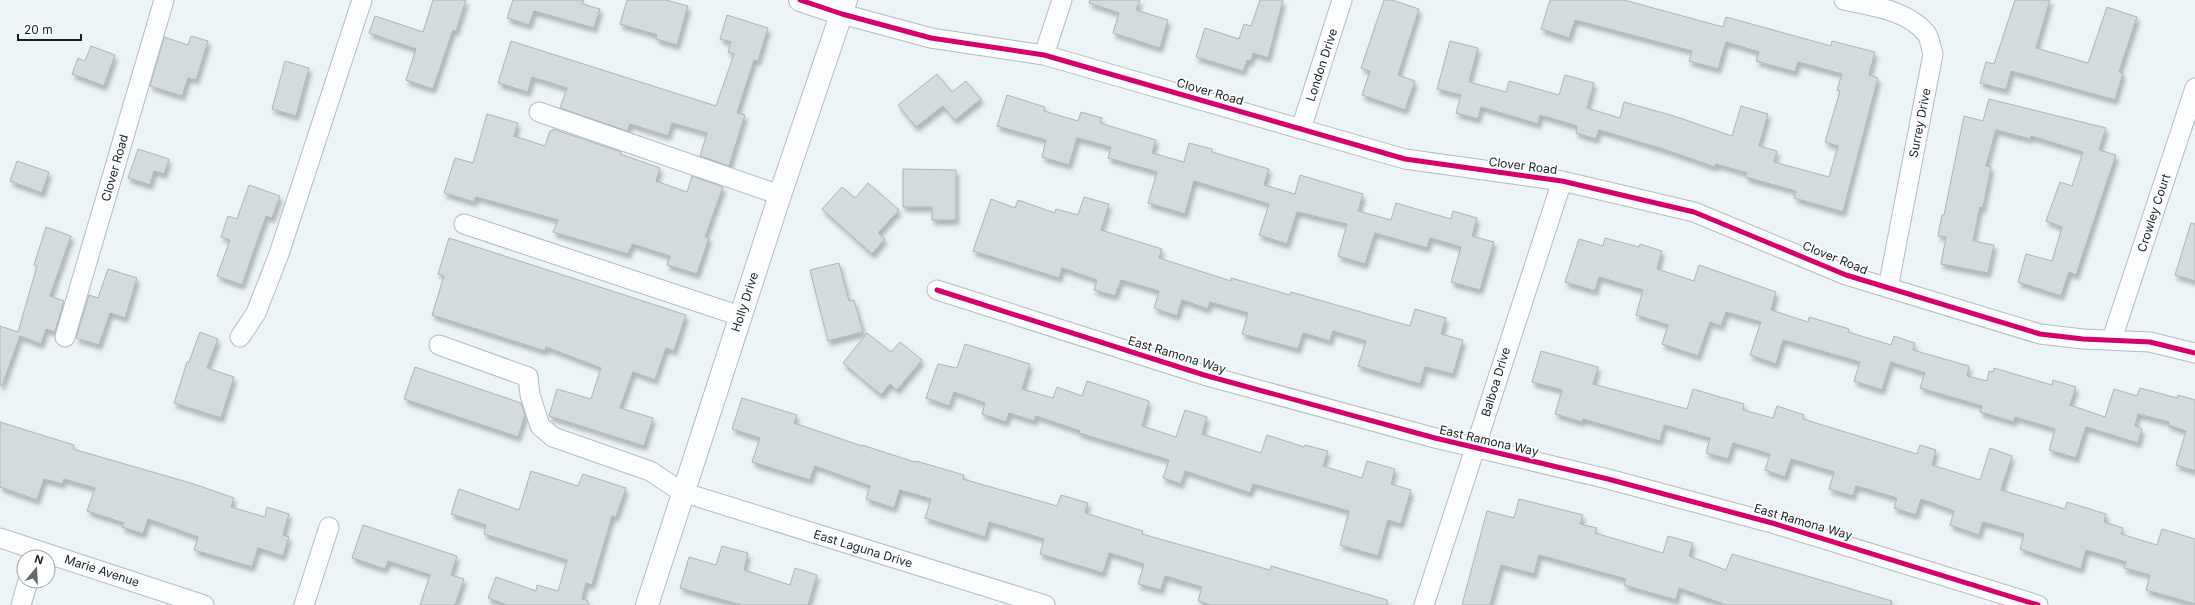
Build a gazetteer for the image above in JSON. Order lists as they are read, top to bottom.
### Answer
{
  "streets": {
    "street": [
      "London Drive",
      "Clover Road",
      "Surrey Drive",
      "Crowley Court",
      "Holly Drive",
      "East Ramona Way",
      "Balboa Drive",
      "East Laguna Drive",
      "Marie Avenue"
    ]
  },
  "crossings": [
    ["London Drive", "Clover Road"],
    ["Clover Road", "Surrey Drive"],
    ["Clover Road", "Crowley Court"],
    ["Clover Road", "Holly Drive"],
    ["Clover Road", "Balboa Drive"],
    ["Holly Drive", "East Laguna Drive"],
    ["East Ramona Way", "Balboa Drive"]
  ],
  "scale_bar": "20 m",
  "north": "top"
}
